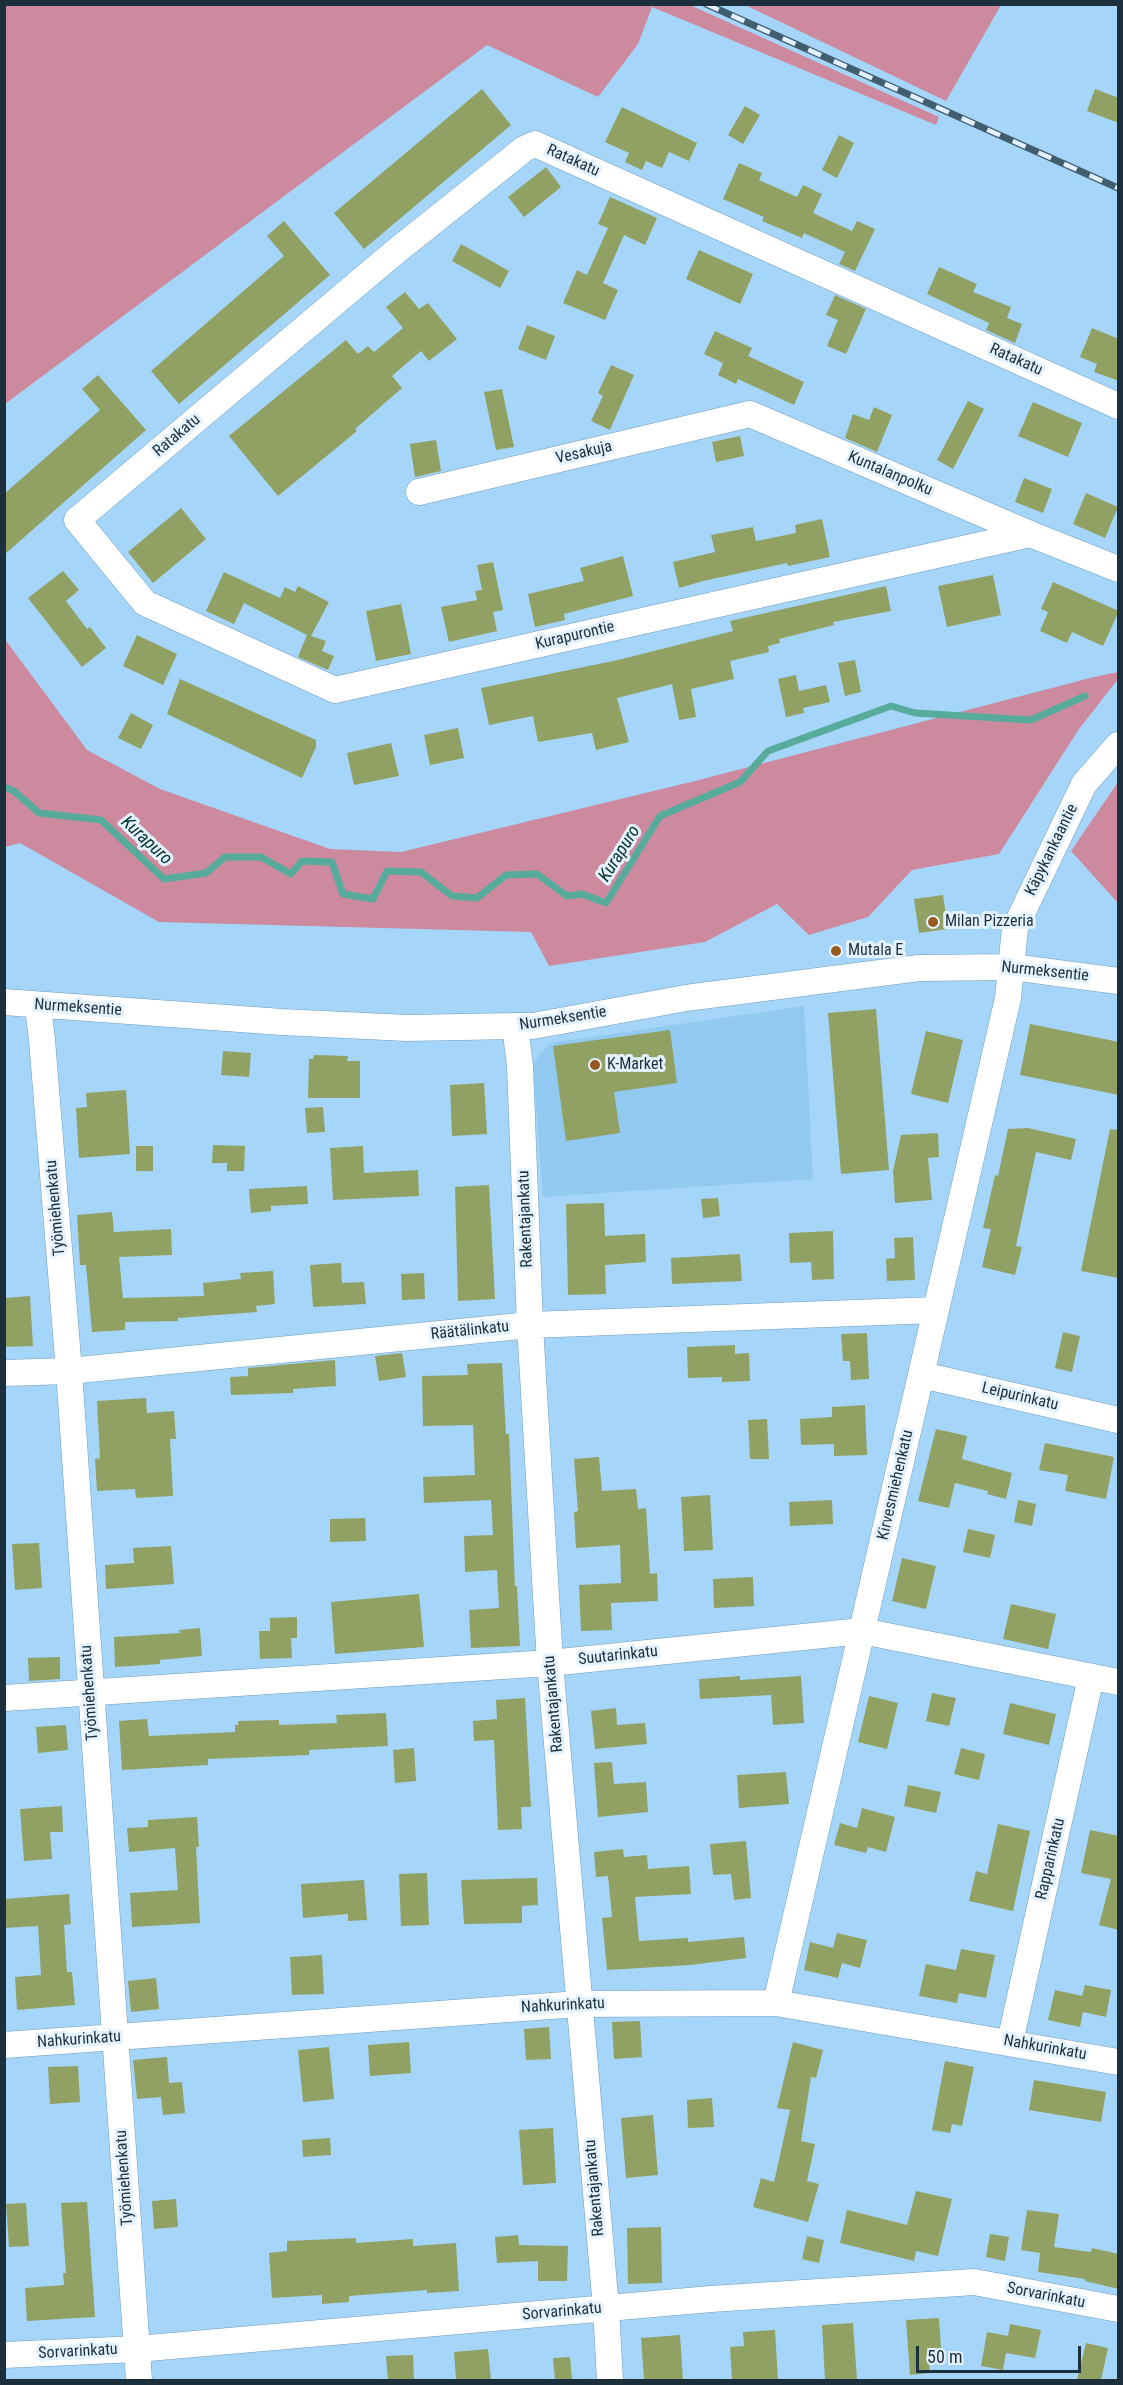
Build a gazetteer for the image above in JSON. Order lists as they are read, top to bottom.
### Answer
{
  "streets": {
    "street": [
      "Ratakatu",
      "Vesakuja",
      "Kuntalanpolku",
      "Kurapurontie",
      "Käpykankaantie",
      "Nurmeksentie",
      "Työmiehenkatu",
      "Rakentajankatu",
      "Räätälinkatu",
      "Leipurinkatu",
      "Kirvesmiehenkatu",
      "Suutarinkatu",
      "Rapparinkatu",
      "Nahkurinkatu",
      "Sorvarinkatu"
    ]
  },
  "crossings": [
    ["Ratakatu", "Kurapurontie"],
    ["Vesakuja", "Kuntalanpolku"],
    ["Kuntalanpolku", "Kurapurontie"],
    ["Käpykankaantie", "Nurmeksentie"],
    ["Käpykankaantie", "Kirvesmiehenkatu"],
    ["Nurmeksentie", "Työmiehenkatu"],
    ["Nurmeksentie", "Rakentajankatu"],
    ["Nurmeksentie", "Kirvesmiehenkatu"],
    ["Työmiehenkatu", "Räätälinkatu"],
    ["Työmiehenkatu", "Suutarinkatu"],
    ["Työmiehenkatu", "Nahkurinkatu"],
    ["Työmiehenkatu", "Sorvarinkatu"],
    ["Rakentajankatu", "Räätälinkatu"],
    ["Rakentajankatu", "Suutarinkatu"],
    ["Rakentajankatu", "Nahkurinkatu"],
    ["Rakentajankatu", "Sorvarinkatu"],
    ["Räätälinkatu", "Kirvesmiehenkatu"],
    ["Leipurinkatu", "Kirvesmiehenkatu"],
    ["Kirvesmiehenkatu", "Suutarinkatu"],
    ["Kirvesmiehenkatu", "Nahkurinkatu"],
    ["Suutarinkatu", "Rapparinkatu"],
    ["Rapparinkatu", "Nahkurinkatu"]
  ],
  "water": ["Kurapuro"],
  "places": ["Milan Pizzeria", "Mutala E", "K-Market"],
  "scale_bar": "50 m"
}
